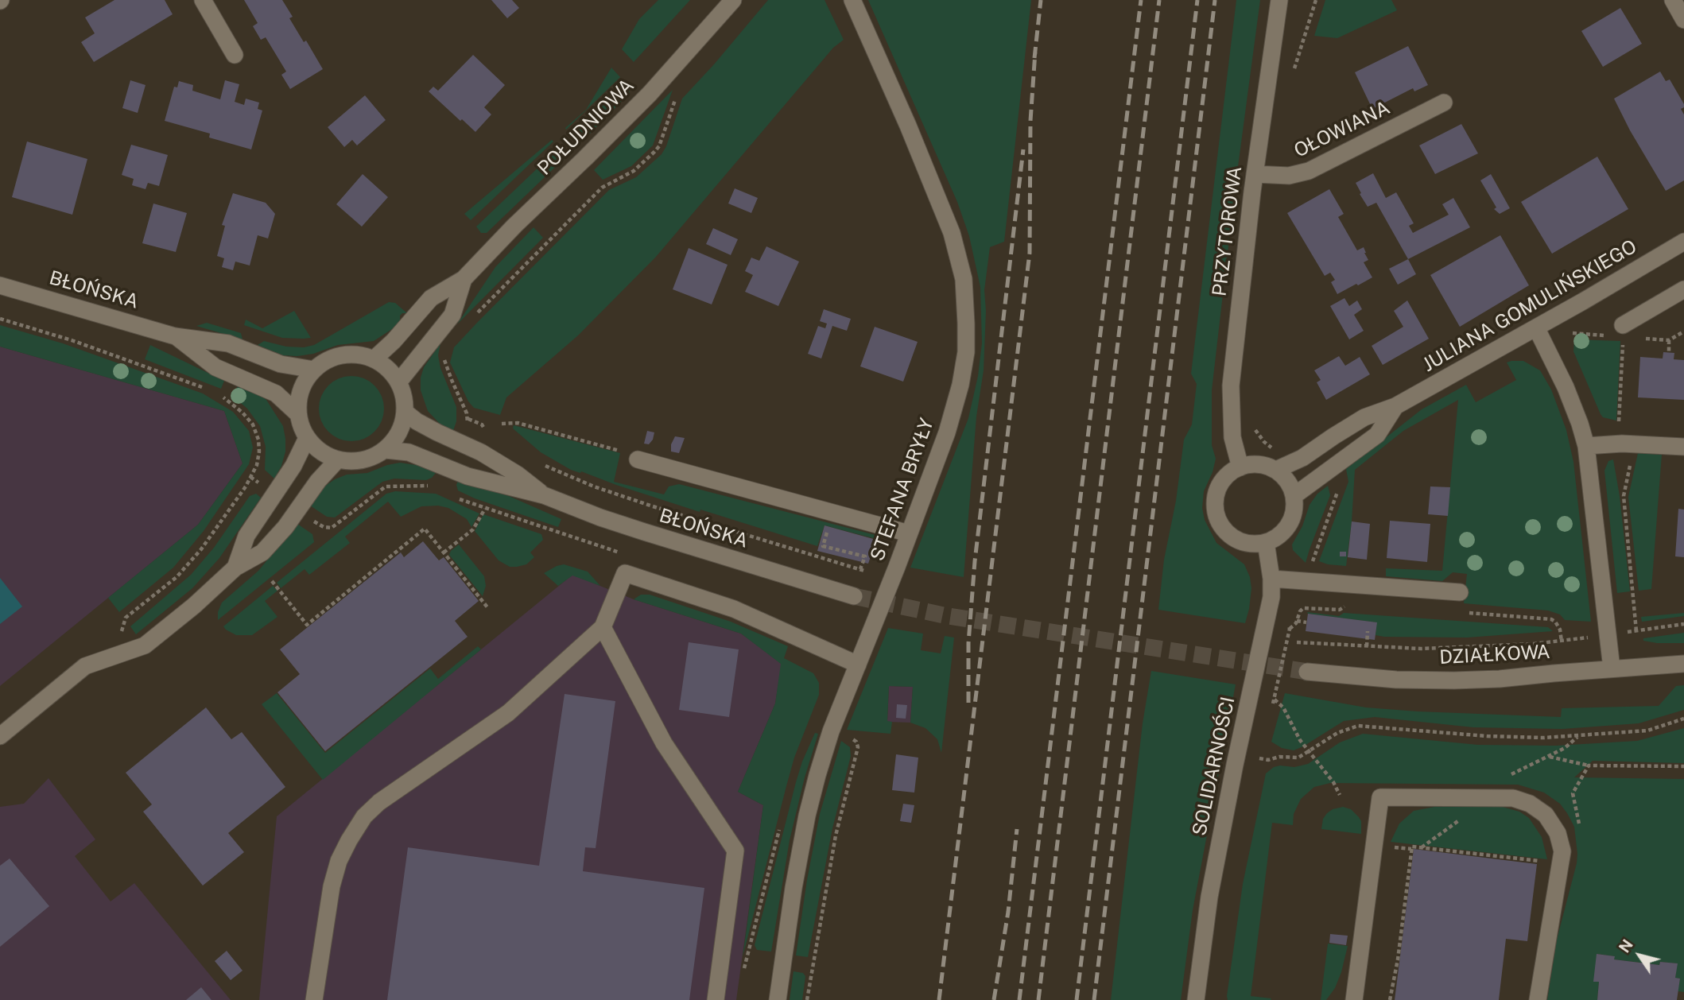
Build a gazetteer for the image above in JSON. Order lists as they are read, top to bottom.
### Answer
{
  "streets": {
    "street": [
      "POŁUDNIOWA",
      "OŁOWIANA",
      "PRZYTOROWA",
      "BŁOŃSKA",
      "JULIANA GOMULIŃSKIEGO",
      "STEFANA BRYŁY",
      "DZIAŁKOWA",
      "SOLIDARNOŚCI"
    ]
  },
  "crossings": [
    ["POŁUDNIOWA", "BŁOŃSKA"],
    ["OŁOWIANA", "PRZYTOROWA"],
    ["PRZYTOROWA", "JULIANA GOMULIŃSKIEGO"],
    ["PRZYTOROWA", "SOLIDARNOŚCI"],
    ["JULIANA GOMULIŃSKIEGO", "SOLIDARNOŚCI"]
  ],
  "north": "top left"
}
